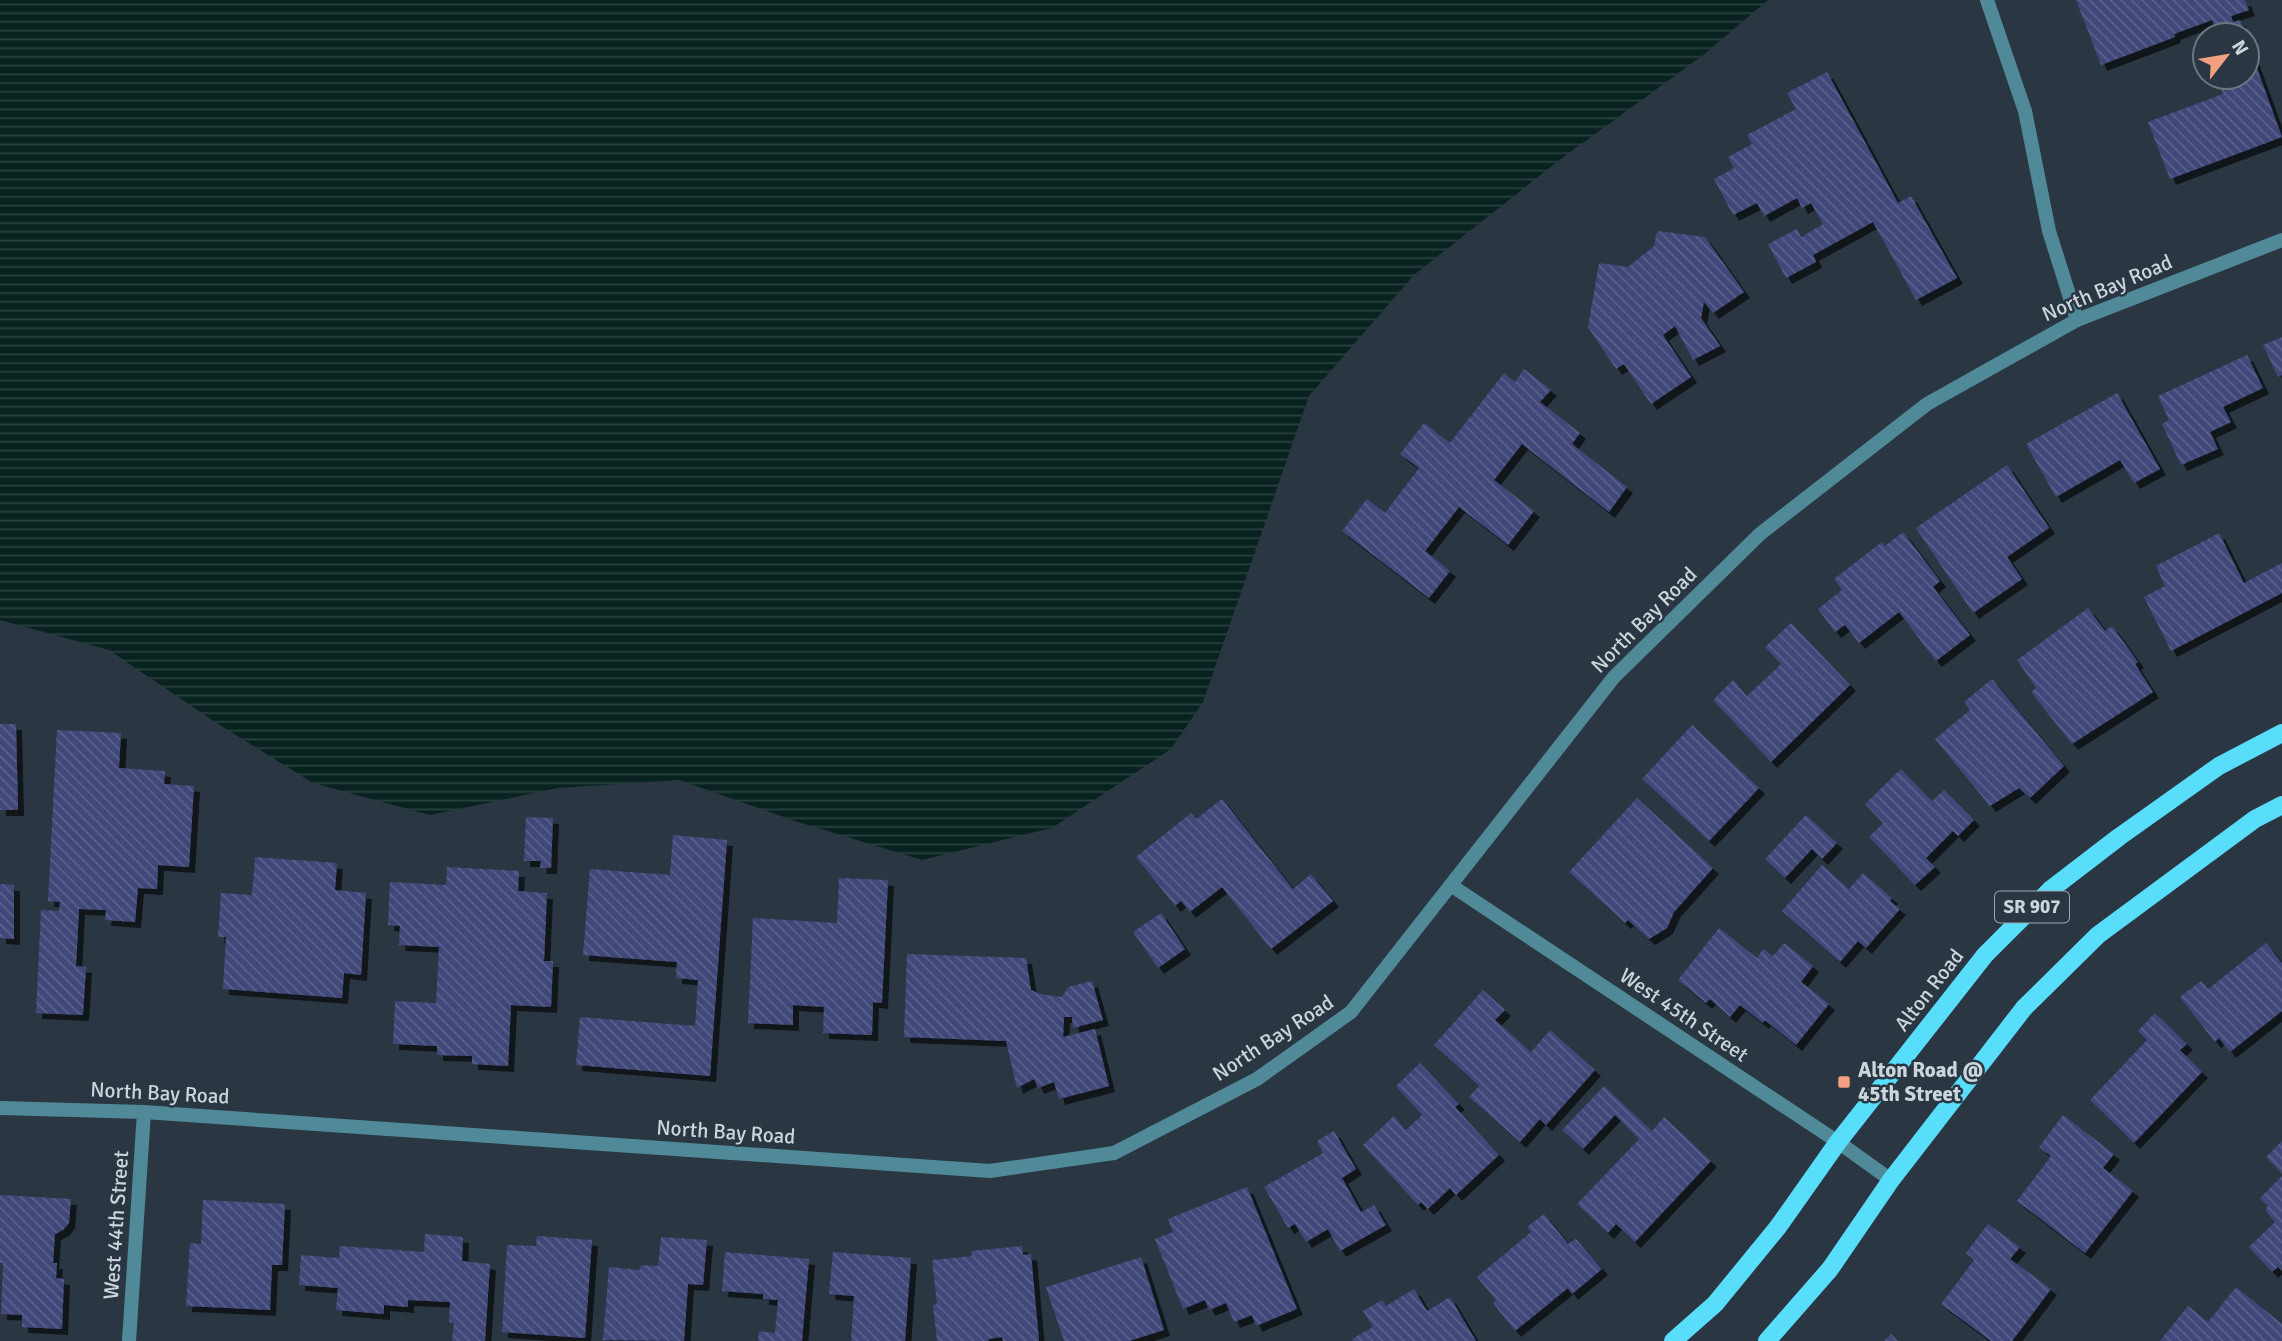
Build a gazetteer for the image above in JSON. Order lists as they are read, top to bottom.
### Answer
{
  "streets": {
    "main road": ["SR 907", "Alton Road"],
    "street": ["North Bay Road", "West 45th Street", "West 44th Street"]
  },
  "crossings": [
    ["North Bay Road", "West 45th Street"],
    ["North Bay Road", "West 44th Street"],
    ["SR 907", "West 45th Street"],
    ["Alton Road", "West 45th Street"]
  ],
  "places": {
    "transit": ["Alton Road @ 45th Street"]
  },
  "north": "top right"
}
